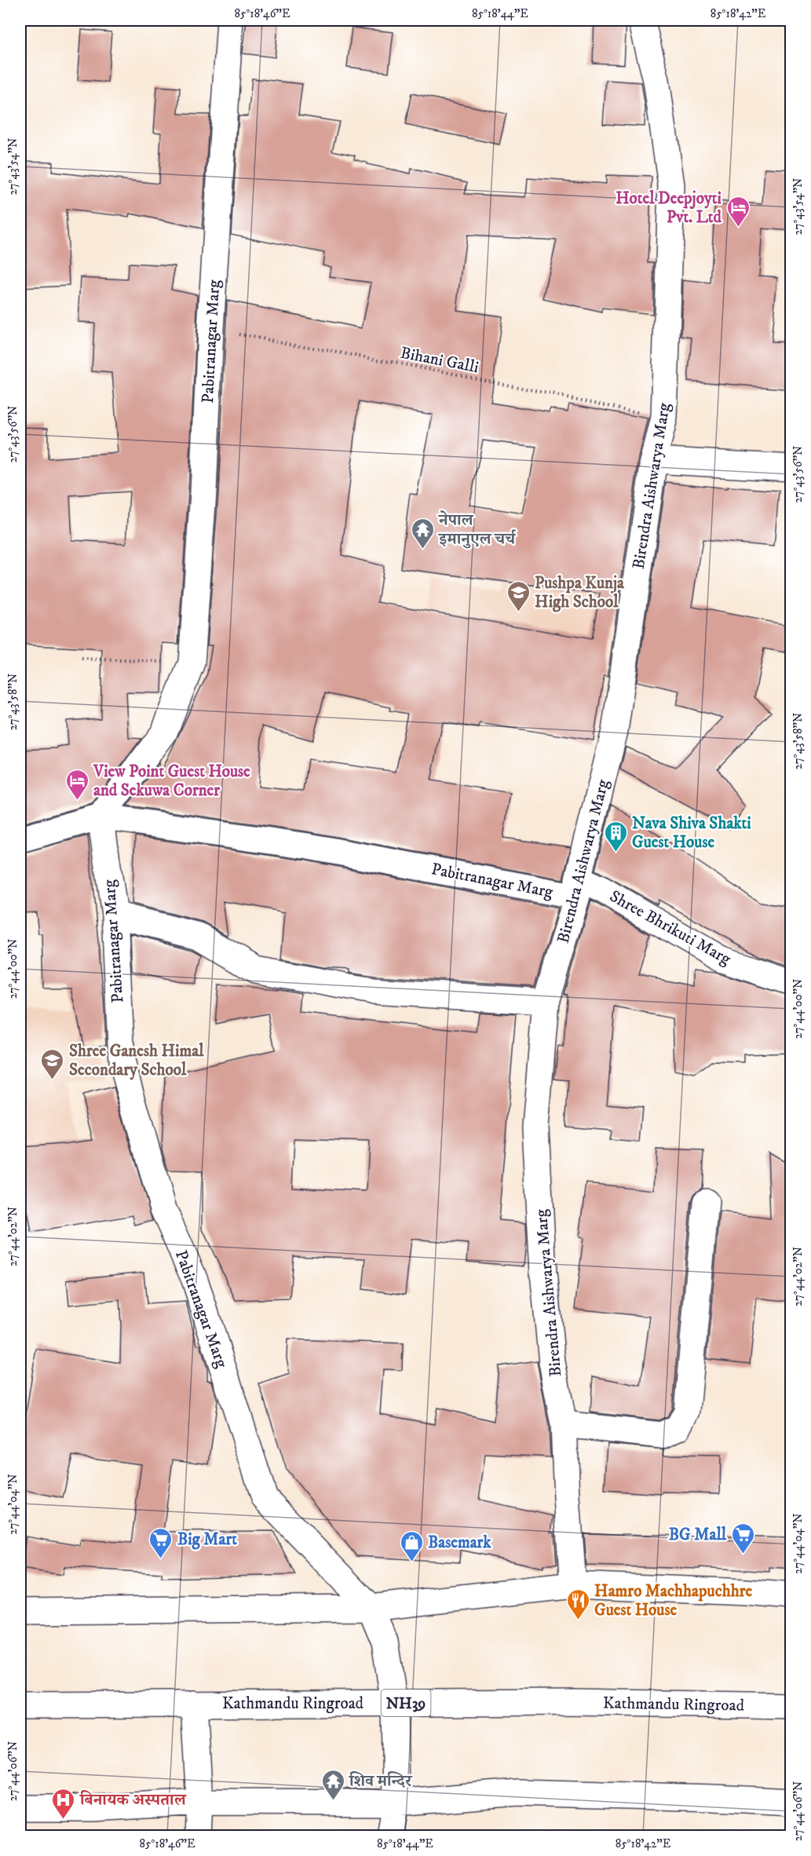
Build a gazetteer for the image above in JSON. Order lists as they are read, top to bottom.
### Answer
{
  "streets": {
    "main road": [
      "Pabitranagar Marg",
      "Birendra Aishwarya Marg",
      "Shree Bhrikuti Marg",
      "Kathmandu Ringroad",
      "NH39"
    ],
    "path": ["Bihani Galli"]
  },
  "crossings": [
    ["Pabitranagar Marg", "Bihani Galli"],
    ["Pabitranagar Marg", "Birendra Aishwarya Marg"],
    ["Pabitranagar Marg", "Shree Bhrikuti Marg"],
    ["Pabitranagar Marg", "Kathmandu Ringroad"],
    ["Bihani Galli", "Birendra Aishwarya Marg"],
    ["Birendra Aishwarya Marg", "Shree Bhrikuti Marg"]
  ],
  "places": {
    "hotel": ["Hotel Deepjoyti Pvt. Ltd", "View Point Guest House and Sekuwa Corner"],
    "temple": ["नेपाल इमानुएल चर्च", "शिव मन्दिर"],
    "school or university": ["Pushpa Kunja High School", "Shree Ganesh Himal Secondary School"],
    "building": ["Nava Shiva Shakti Guest House"],
    "supermarket": ["BG Mall", "Big Mart"],
    "shop": ["Basemark"],
    "restaurant": ["Hamro Machhapuchhre Guest House"],
    "hospital": ["बिनायक अस्पताल"]
  },
  "coordinates": [
    "85°18'46\"E",
    "85°18'44\"E",
    "85°18'42\"E",
    "27°43'54\"N",
    "27°43'56\"N",
    "27°43'58\"N",
    "27°44'00\"N",
    "27°44'02\"N",
    "27°44'04\"N",
    "27°44'06\"N"
  ]
}
